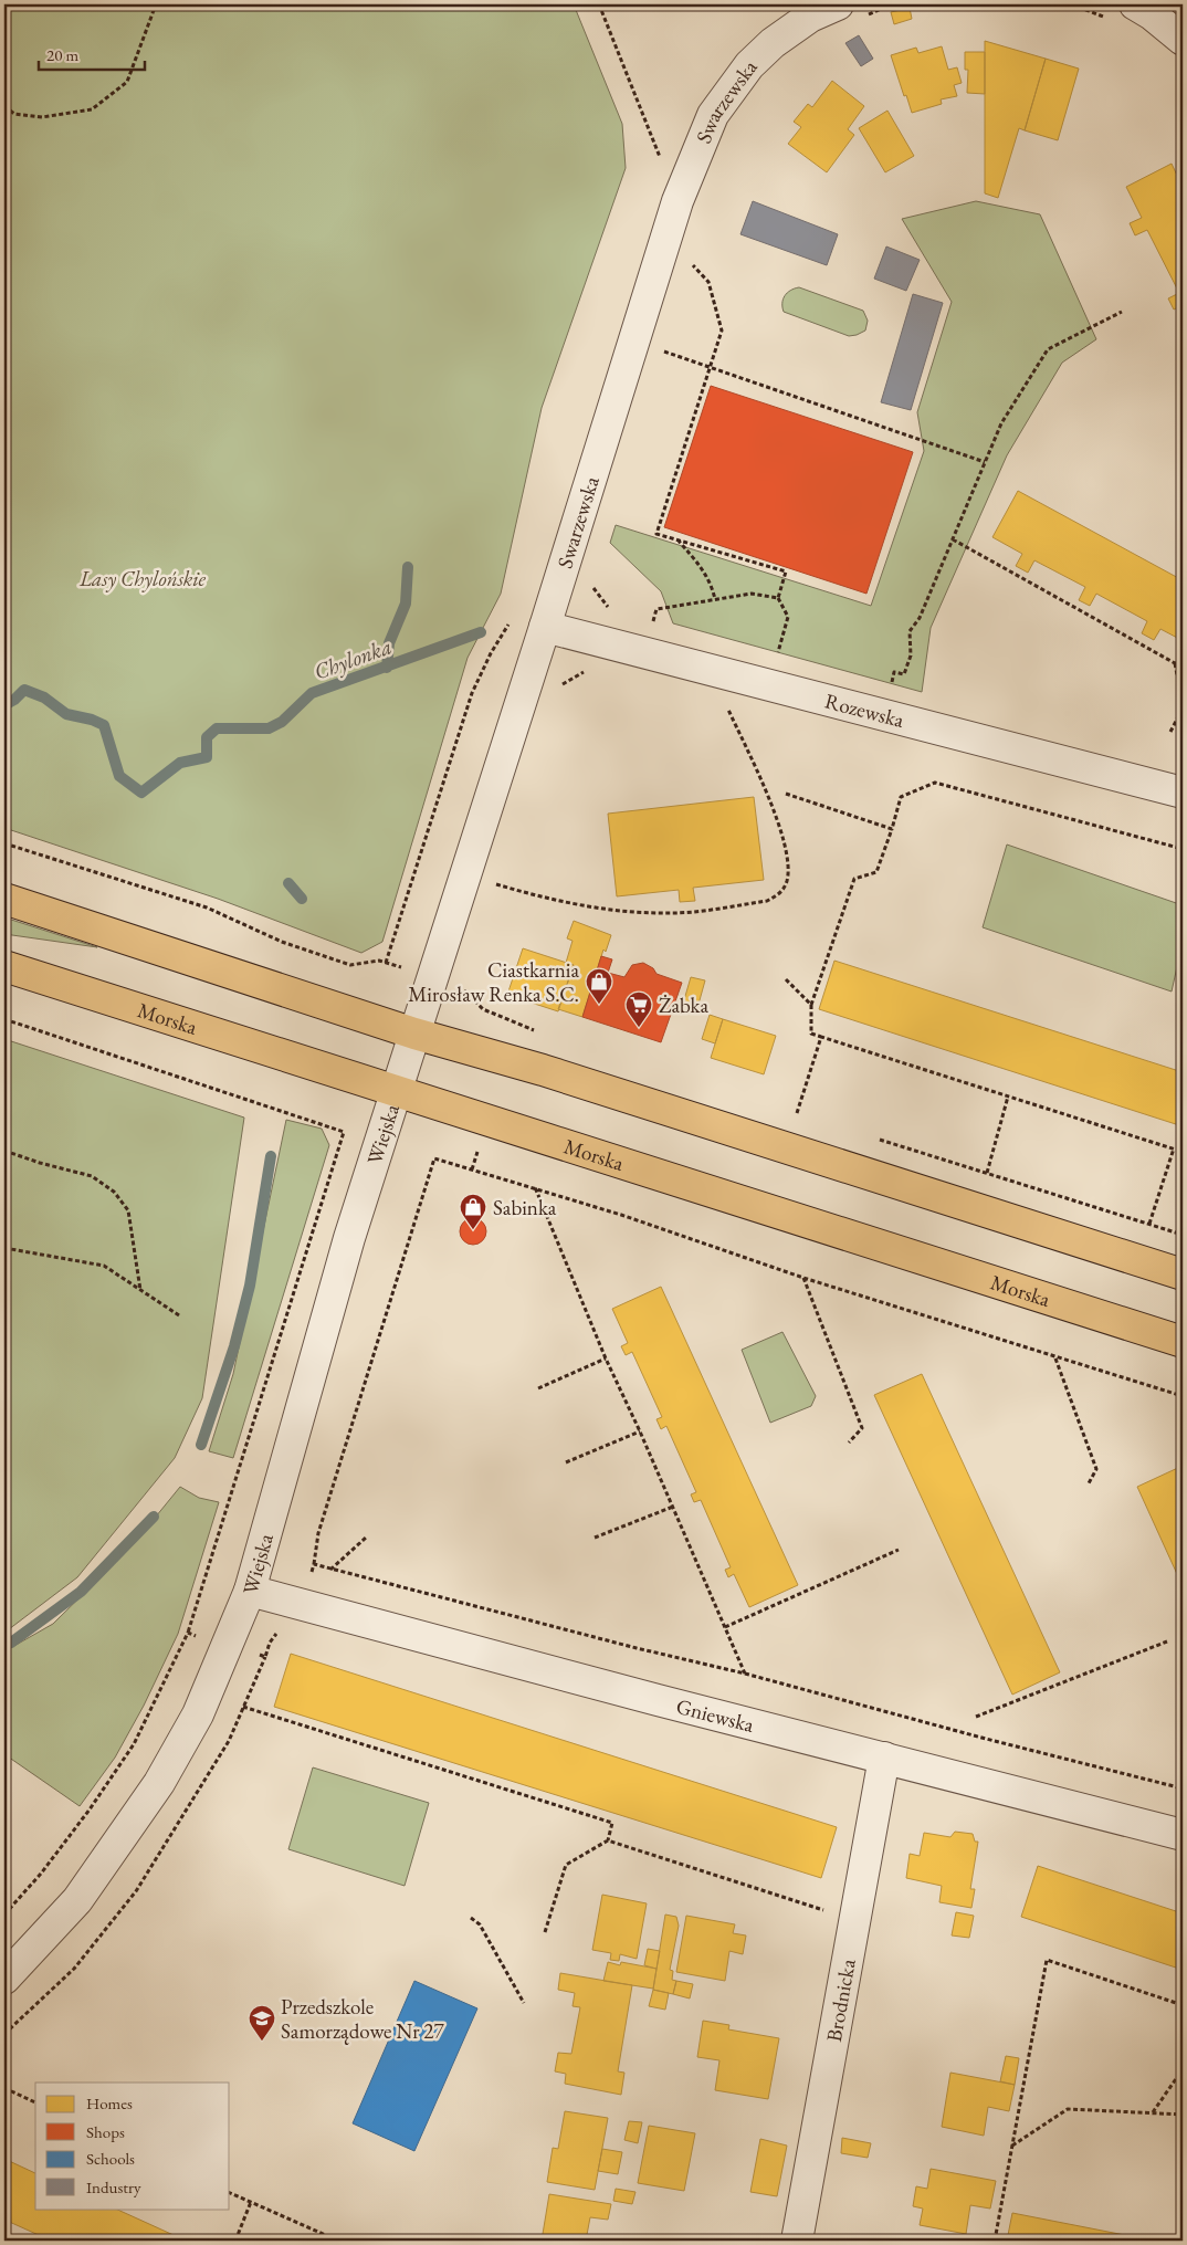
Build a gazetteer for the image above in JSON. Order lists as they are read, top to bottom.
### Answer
{
  "streets": {
    "main road": ["Morska"],
    "street": [
      "Swarzewska",
      "Rozewska",
      "Wiejska",
      "Gniewska",
      "Brodnicka"
    ]
  },
  "crossings": [
    ["Swarzewska", "Rozewska"],
    ["Swarzewska", "Morska"],
    ["Swarzewska", "Wiejska"],
    ["Morska", "Wiejska"],
    ["Wiejska", "Gniewska"],
    ["Gniewska", "Brodnicka"]
  ],
  "water": ["Chylonka"],
  "parks": ["Lasy Chylońskie"],
  "places": {
    "shop": ["Ciastkarnia Mirosław Renka S.C.", "Sabinka"],
    "supermarket": ["Żabka"],
    "school or university": ["Przedszkole Samorządowe Nr 27"]
  },
  "legend": [
    "Homes",
    "Shops",
    "Schools",
    "Industry"
  ],
  "scale_bar": "20 m"
}
